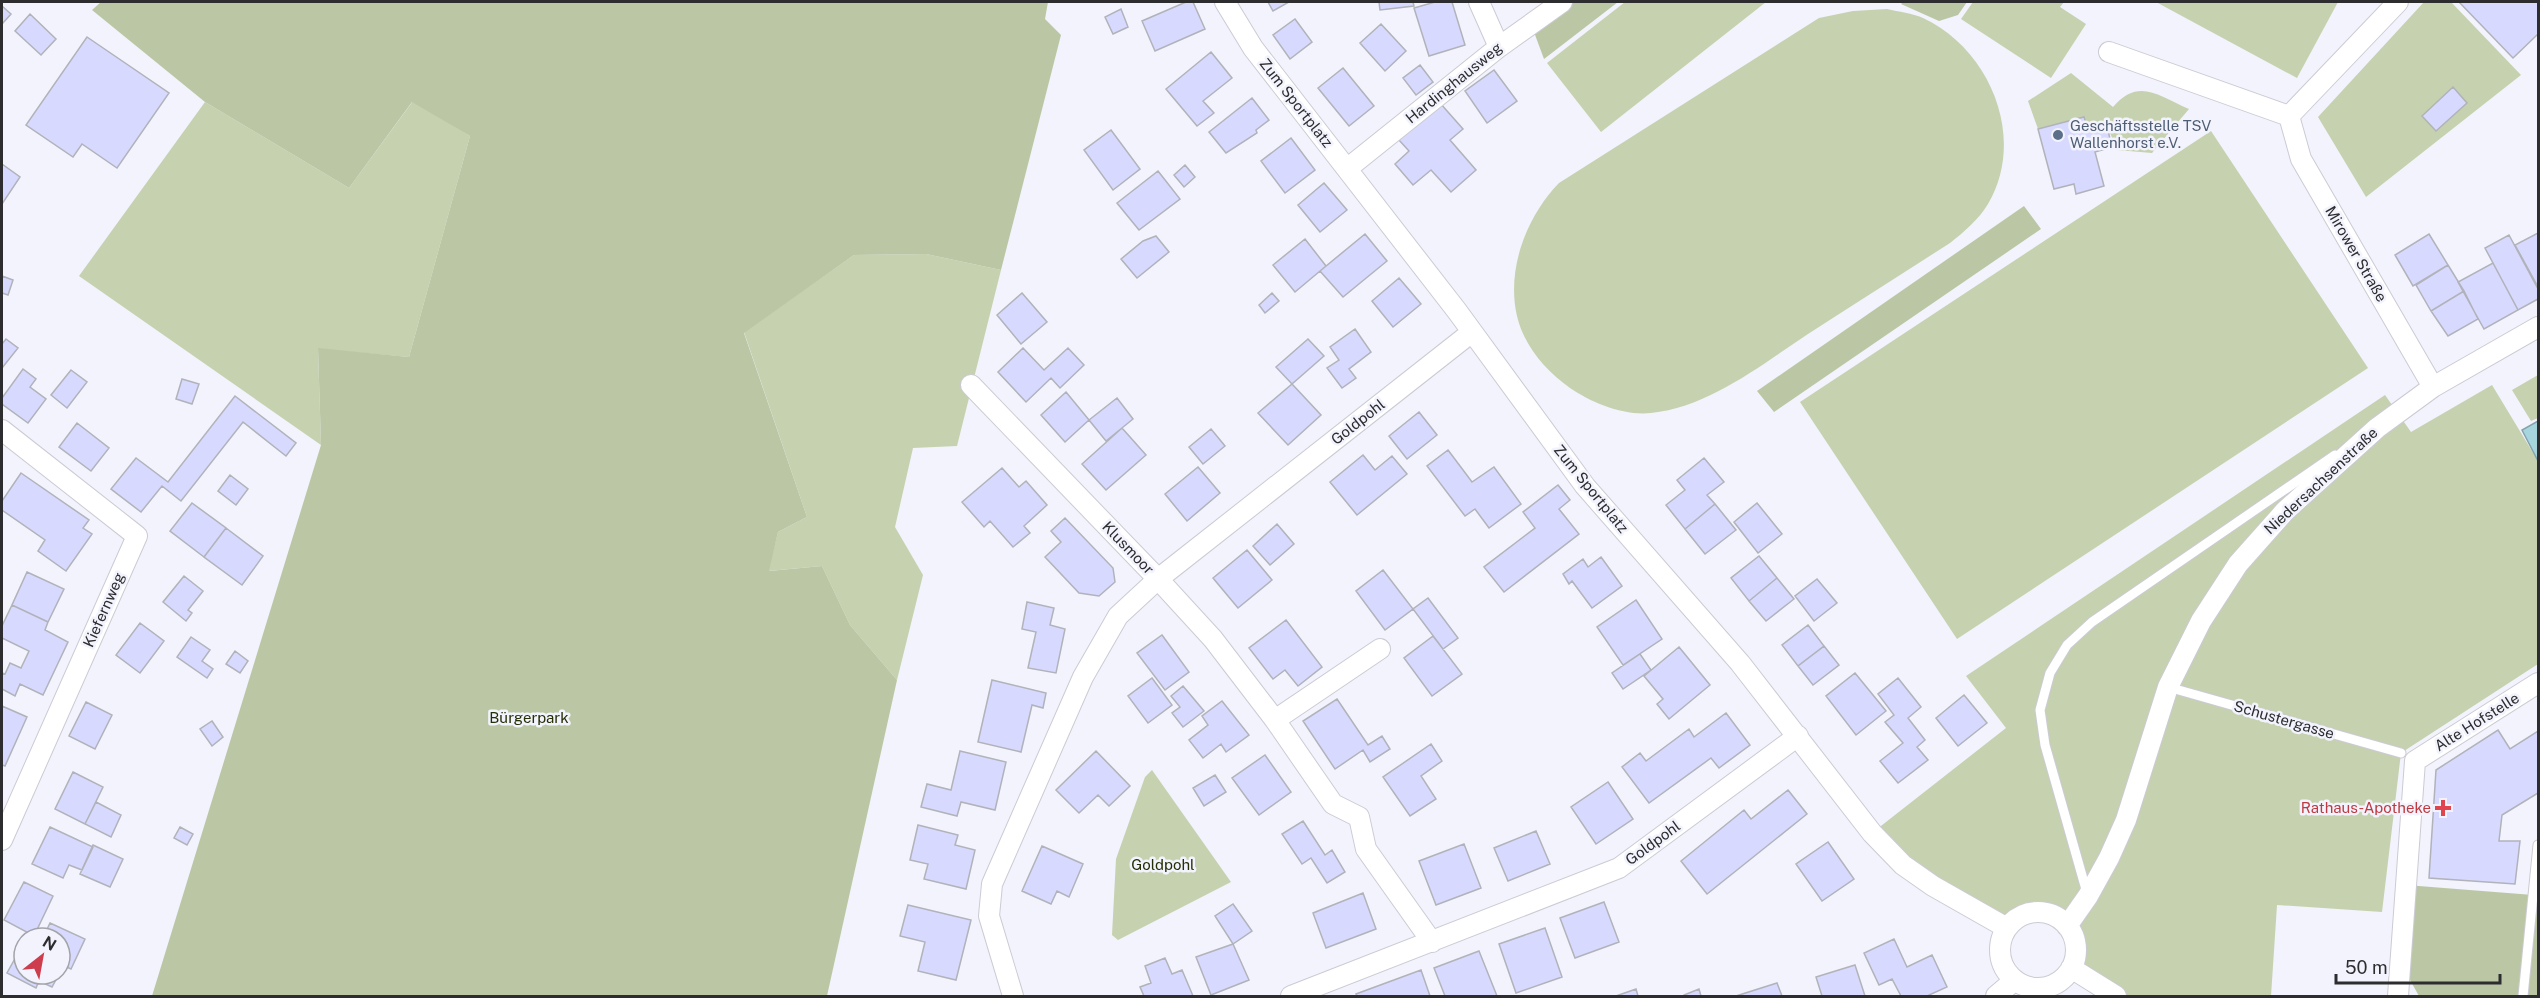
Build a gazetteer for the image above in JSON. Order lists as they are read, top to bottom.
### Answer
{
  "streets": {
    "street": [
      "Hardinghausweg",
      "Zum Sportplatz",
      "Mirower Straße",
      "Goldpohl",
      "Niedersachsenstraße",
      "Klusmoor",
      "Kiefernweg",
      "Alte Hofstelle"
    ],
    "lane": ["Schustergasse"]
  },
  "crossings": [
    ["Hardinghausweg", "Zum Sportplatz"],
    ["Zum Sportplatz", "Goldpohl"],
    ["Zum Sportplatz", "Niedersachsenstraße"],
    ["Mirower Straße", "Niedersachsenstraße"],
    ["Goldpohl", "Klusmoor"],
    ["Niedersachsenstraße", "Schustergasse"],
    ["Schustergasse", "Alte Hofstelle"]
  ],
  "parks": ["Bürgerpark", "Goldpohl"],
  "places": {
    "other": ["Geschäftsstelle TSV Wallenhorst e.V."],
    "health": ["Rathaus-Apotheke"]
  },
  "scale_bar": "50 m",
  "north": "top right"
}
